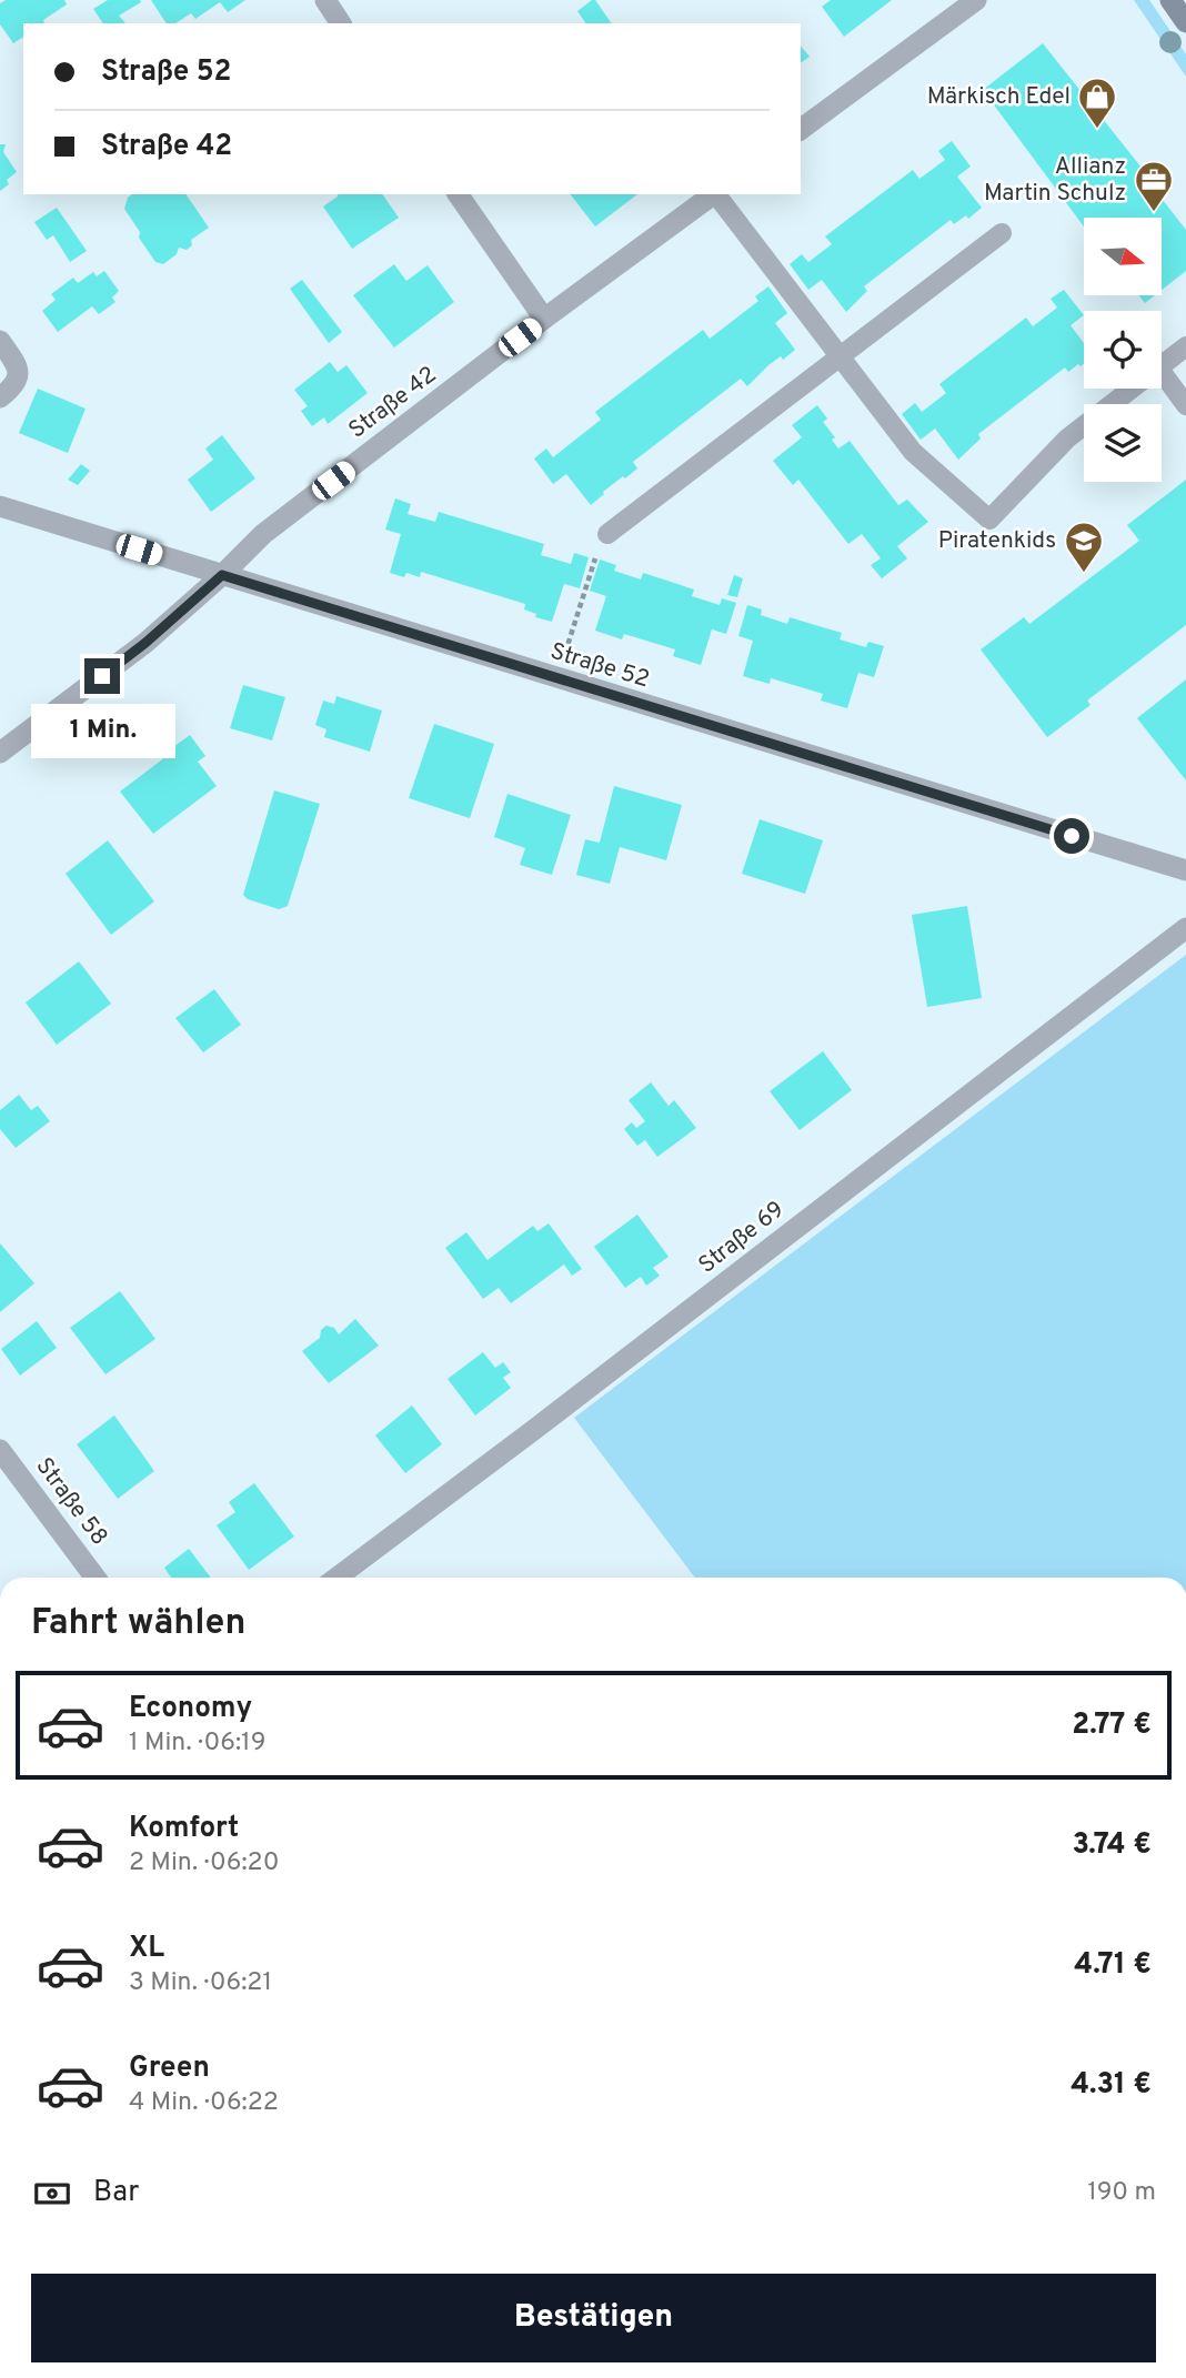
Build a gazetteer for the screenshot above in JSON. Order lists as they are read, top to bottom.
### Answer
{
  "streets": {
    "street": [
      "Straße 42",
      "Straße 52",
      "Straße 69",
      "Straße 58"
    ]
  },
  "crossings": [
    ["Straße 42", "Straße 52"]
  ],
  "places": {
    "shop": ["Märkisch Edel"],
    "office": ["Allianz Martin Schulz"],
    "school or university": ["Piratenkids"]
  },
  "north": "right",
  "page": {
    "banner": ["Straße 52", "Straße 42"],
    "bubble": "1 Min.",
    "heading": "Fahrt wählen",
    "list": [
      {
        "name": "Economy",
        "note": "1 Min. · 06:19",
        "value": "2.77 €"
      },
      {
        "name": "Komfort",
        "note": "2 Min. · 06:20",
        "value": "3.74 €"
      },
      {
        "name": "XL",
        "note": "3 Min. · 06:21",
        "value": "4.71 €"
      },
      {
        "name": "Green",
        "note": "4 Min. · 06:22",
        "value": "4.31 €"
      }
    ],
    "pay": ["Bar", "190 m"],
    "buttons": "Bestätigen"
  }
}
